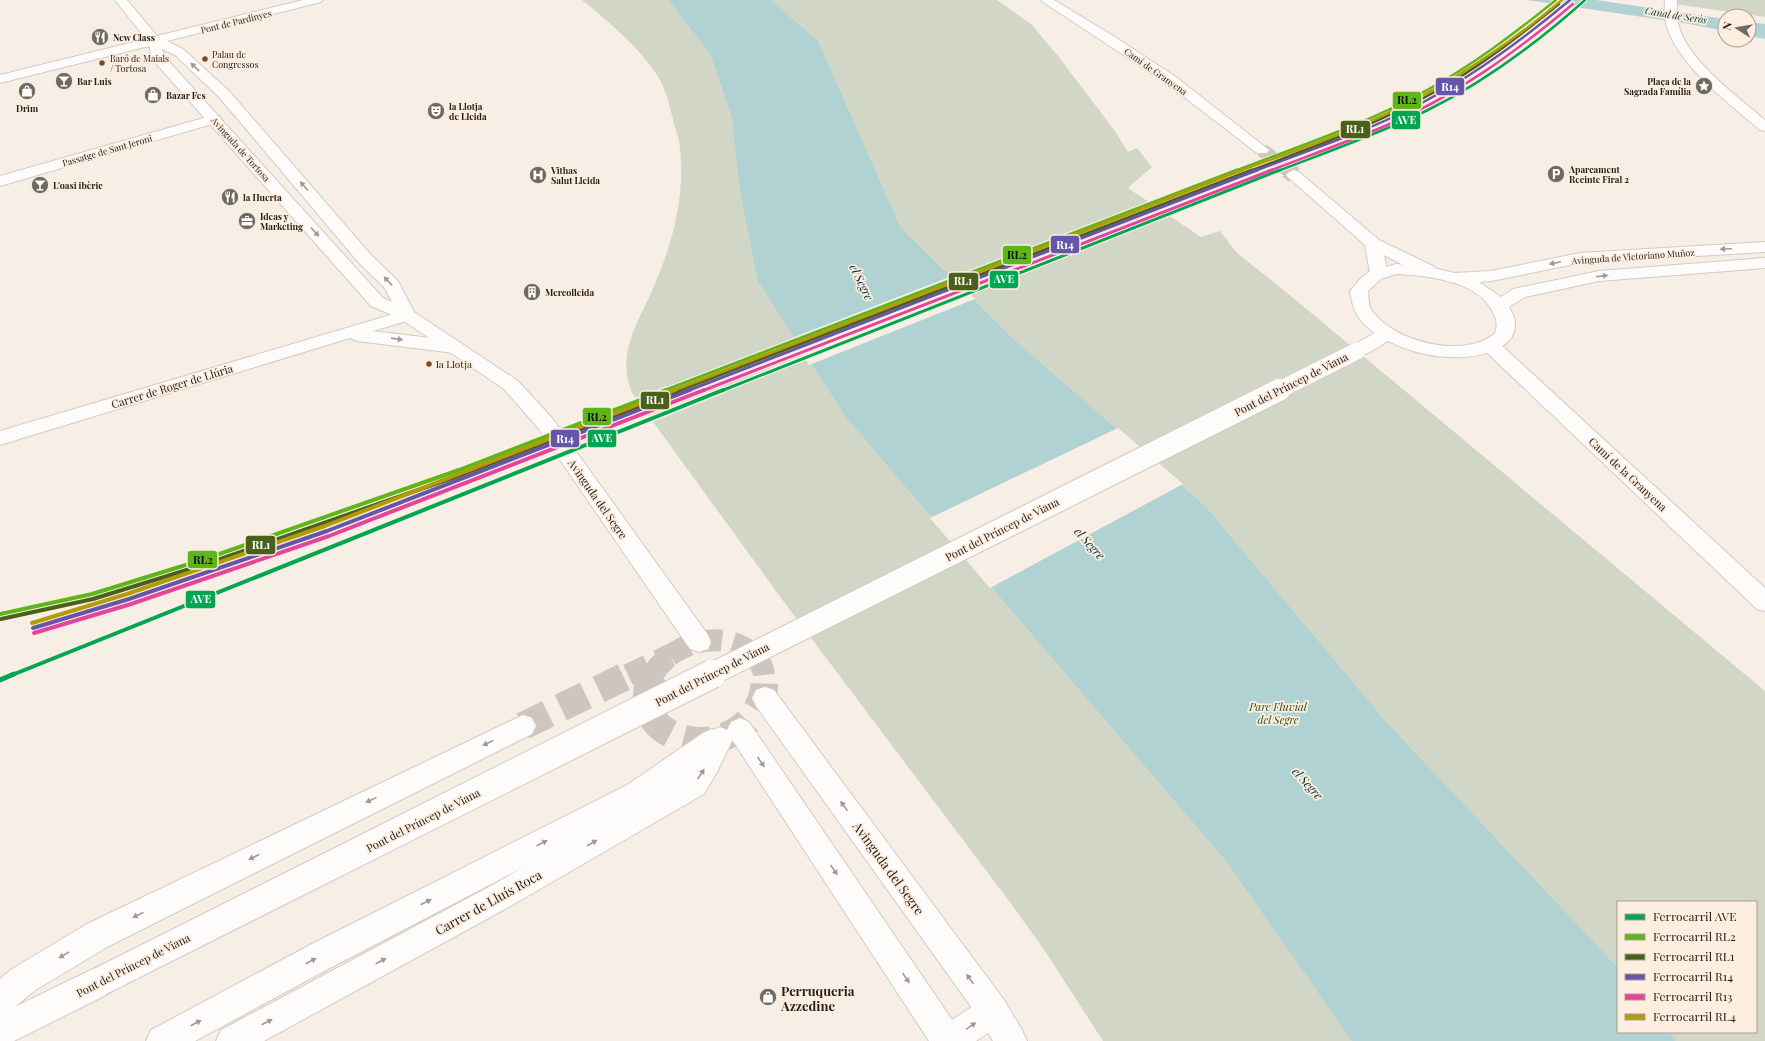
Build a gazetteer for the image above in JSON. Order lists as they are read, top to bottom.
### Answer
{
  "streets": {
    "street": [
      "Pont de Pardinyes",
      "Camí de Granyena",
      "Avinguda de Tortosa",
      "Passatge de Sant Jeroni",
      "Avinguda de Victoriano Muñoz",
      "Pont del Príncep de Viana",
      "Carrer de Roger de Llúria",
      "Camí de la Granyena",
      "Avinguda del Segre",
      "Carrer de Lluís Roca"
    ]
  },
  "crossings": [
    ["Pont de Pardinyes", "Avinguda de Tortosa"],
    ["Avinguda de Tortosa", "Passatge de Sant Jeroni"],
    ["Avinguda de Tortosa", "Carrer de Roger de Llúria"],
    ["Avinguda de Tortosa", "Avinguda del Segre"],
    ["Carrer de Roger de Llúria", "Avinguda del Segre"]
  ],
  "water": ["Canal de Seròs", "el Segre"],
  "parks": ["Parc Fluvial del Segre"],
  "places": {
    "restaurant": ["New Class", "la Huerta"],
    "other": ["Palau de Congressos", "Baró de Maials / Tortosa", "la Llotja"],
    "bar": ["Bar Luis", "L'oasi ibèric"],
    "place": ["Plaça de la Sagrada Família"],
    "shop": ["Drim", "Bazar Fes", "Perruqueria Azzedine"],
    "theatre": ["la Llotja de Lleida"],
    "parking": ["Aparcament Recinte Firal 2"],
    "hospital": ["Vithas Salut Lleida"],
    "office": ["Ideas y Marketing"],
    "building": ["Mercolleida"]
  },
  "lines": [
    "rail line AVE",
    "rail line RL2",
    "rail line R14",
    "rail line RL4",
    "rail line RL1",
    "rail line R13"
  ],
  "legend": [
    "Ferrocarril AVE",
    "Ferrocarril RL2",
    "Ferrocarril RL1",
    "Ferrocarril R14",
    "Ferrocarril R13",
    "Ferrocarril RL4"
  ],
  "north": "left"
}
